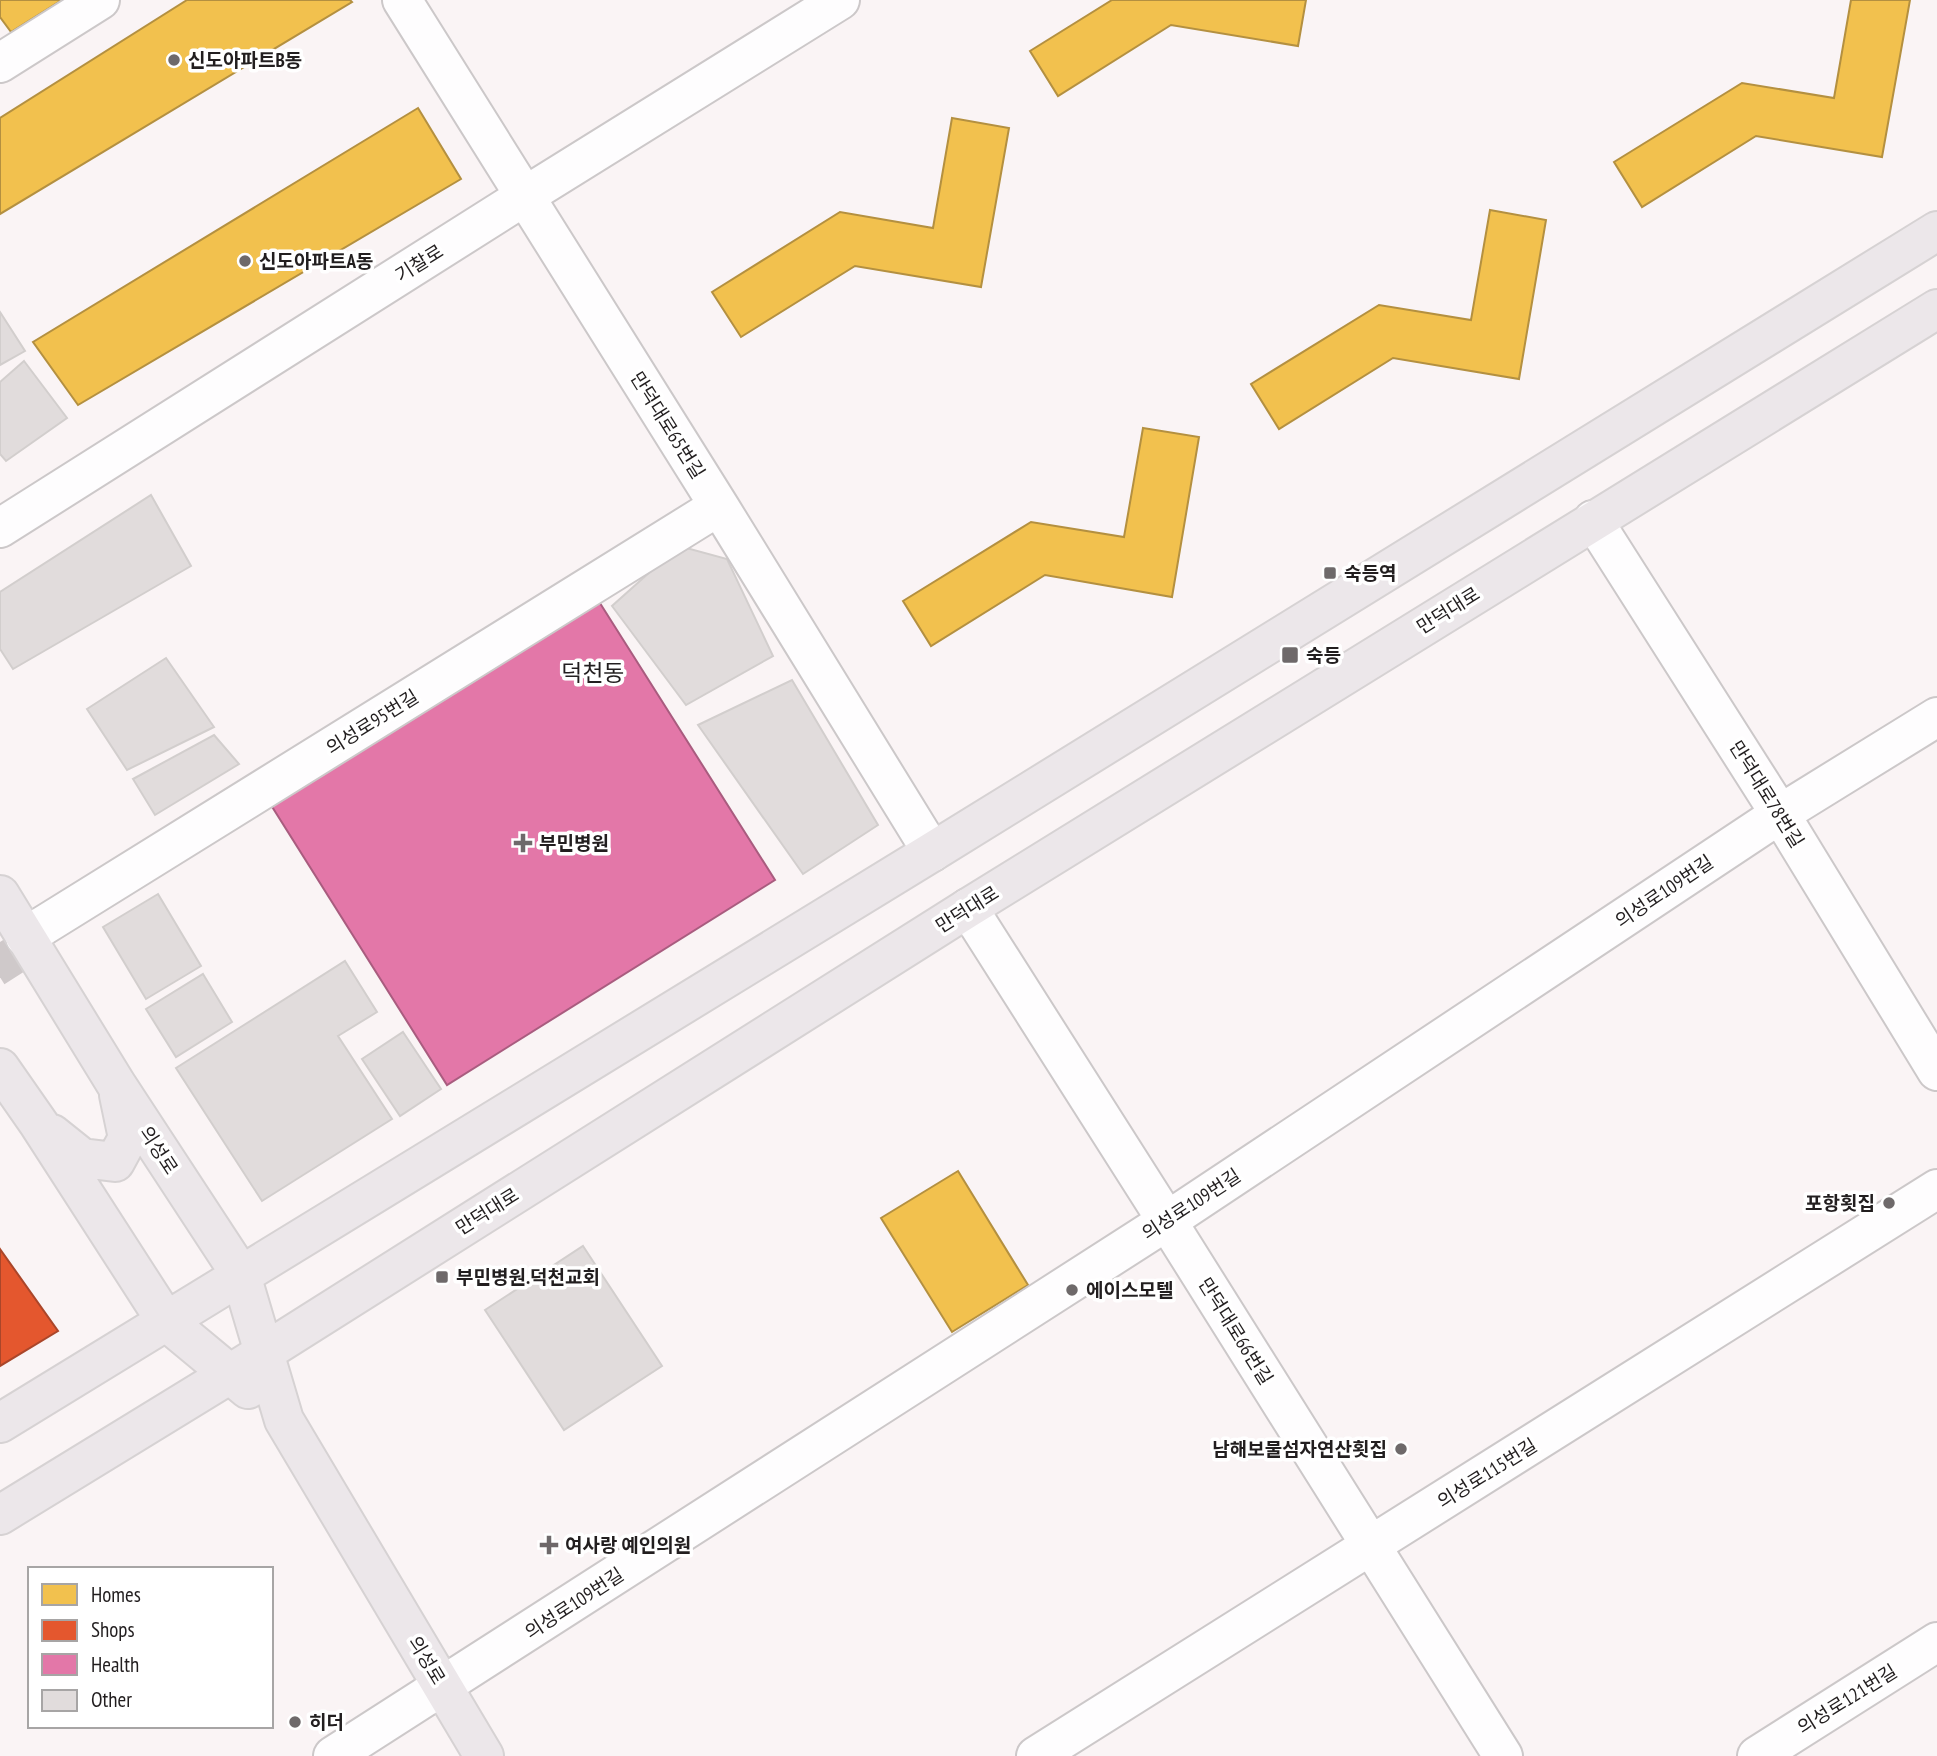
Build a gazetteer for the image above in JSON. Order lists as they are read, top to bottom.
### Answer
{
  "streets": {
    "main road": ["만덕대로", "의성로"],
    "street": [
      "기찰로",
      "만덕대로65번길",
      "의성로95번길",
      "만덕대로78번길",
      "의성로109번길",
      "만덕대로66번길",
      "의성로115번길",
      "의성로121번길"
    ]
  },
  "crossings": [
    ["기찰로", "만덕대로65번길"],
    ["만덕대로65번길", "의성로95번길"],
    ["만덕대로", "만덕대로78번길"],
    ["만덕대로", "의성로"],
    ["만덕대로", "만덕대로66번길"],
    ["의성로95번길", "의성로"],
    ["만덕대로78번길", "의성로109번길"],
    ["의성로109번길", "의성로"],
    ["의성로109번길", "만덕대로66번길"],
    ["만덕대로66번길", "의성로115번길"]
  ],
  "districts": ["덕천동"],
  "places": {
    "other": [
      "신도아파트B동",
      "신도아파트A동",
      "포항횟집",
      "에이스모텔",
      "남해보물섬자연산횟집",
      "히더"
    ],
    "transit": ["숙등역", "숙등", "부민병원.덕천교회"],
    "health": ["부민병원", "여사랑 예인의원"]
  },
  "legend": [
    "Homes",
    "Shops",
    "Health",
    "Other"
  ]
}
